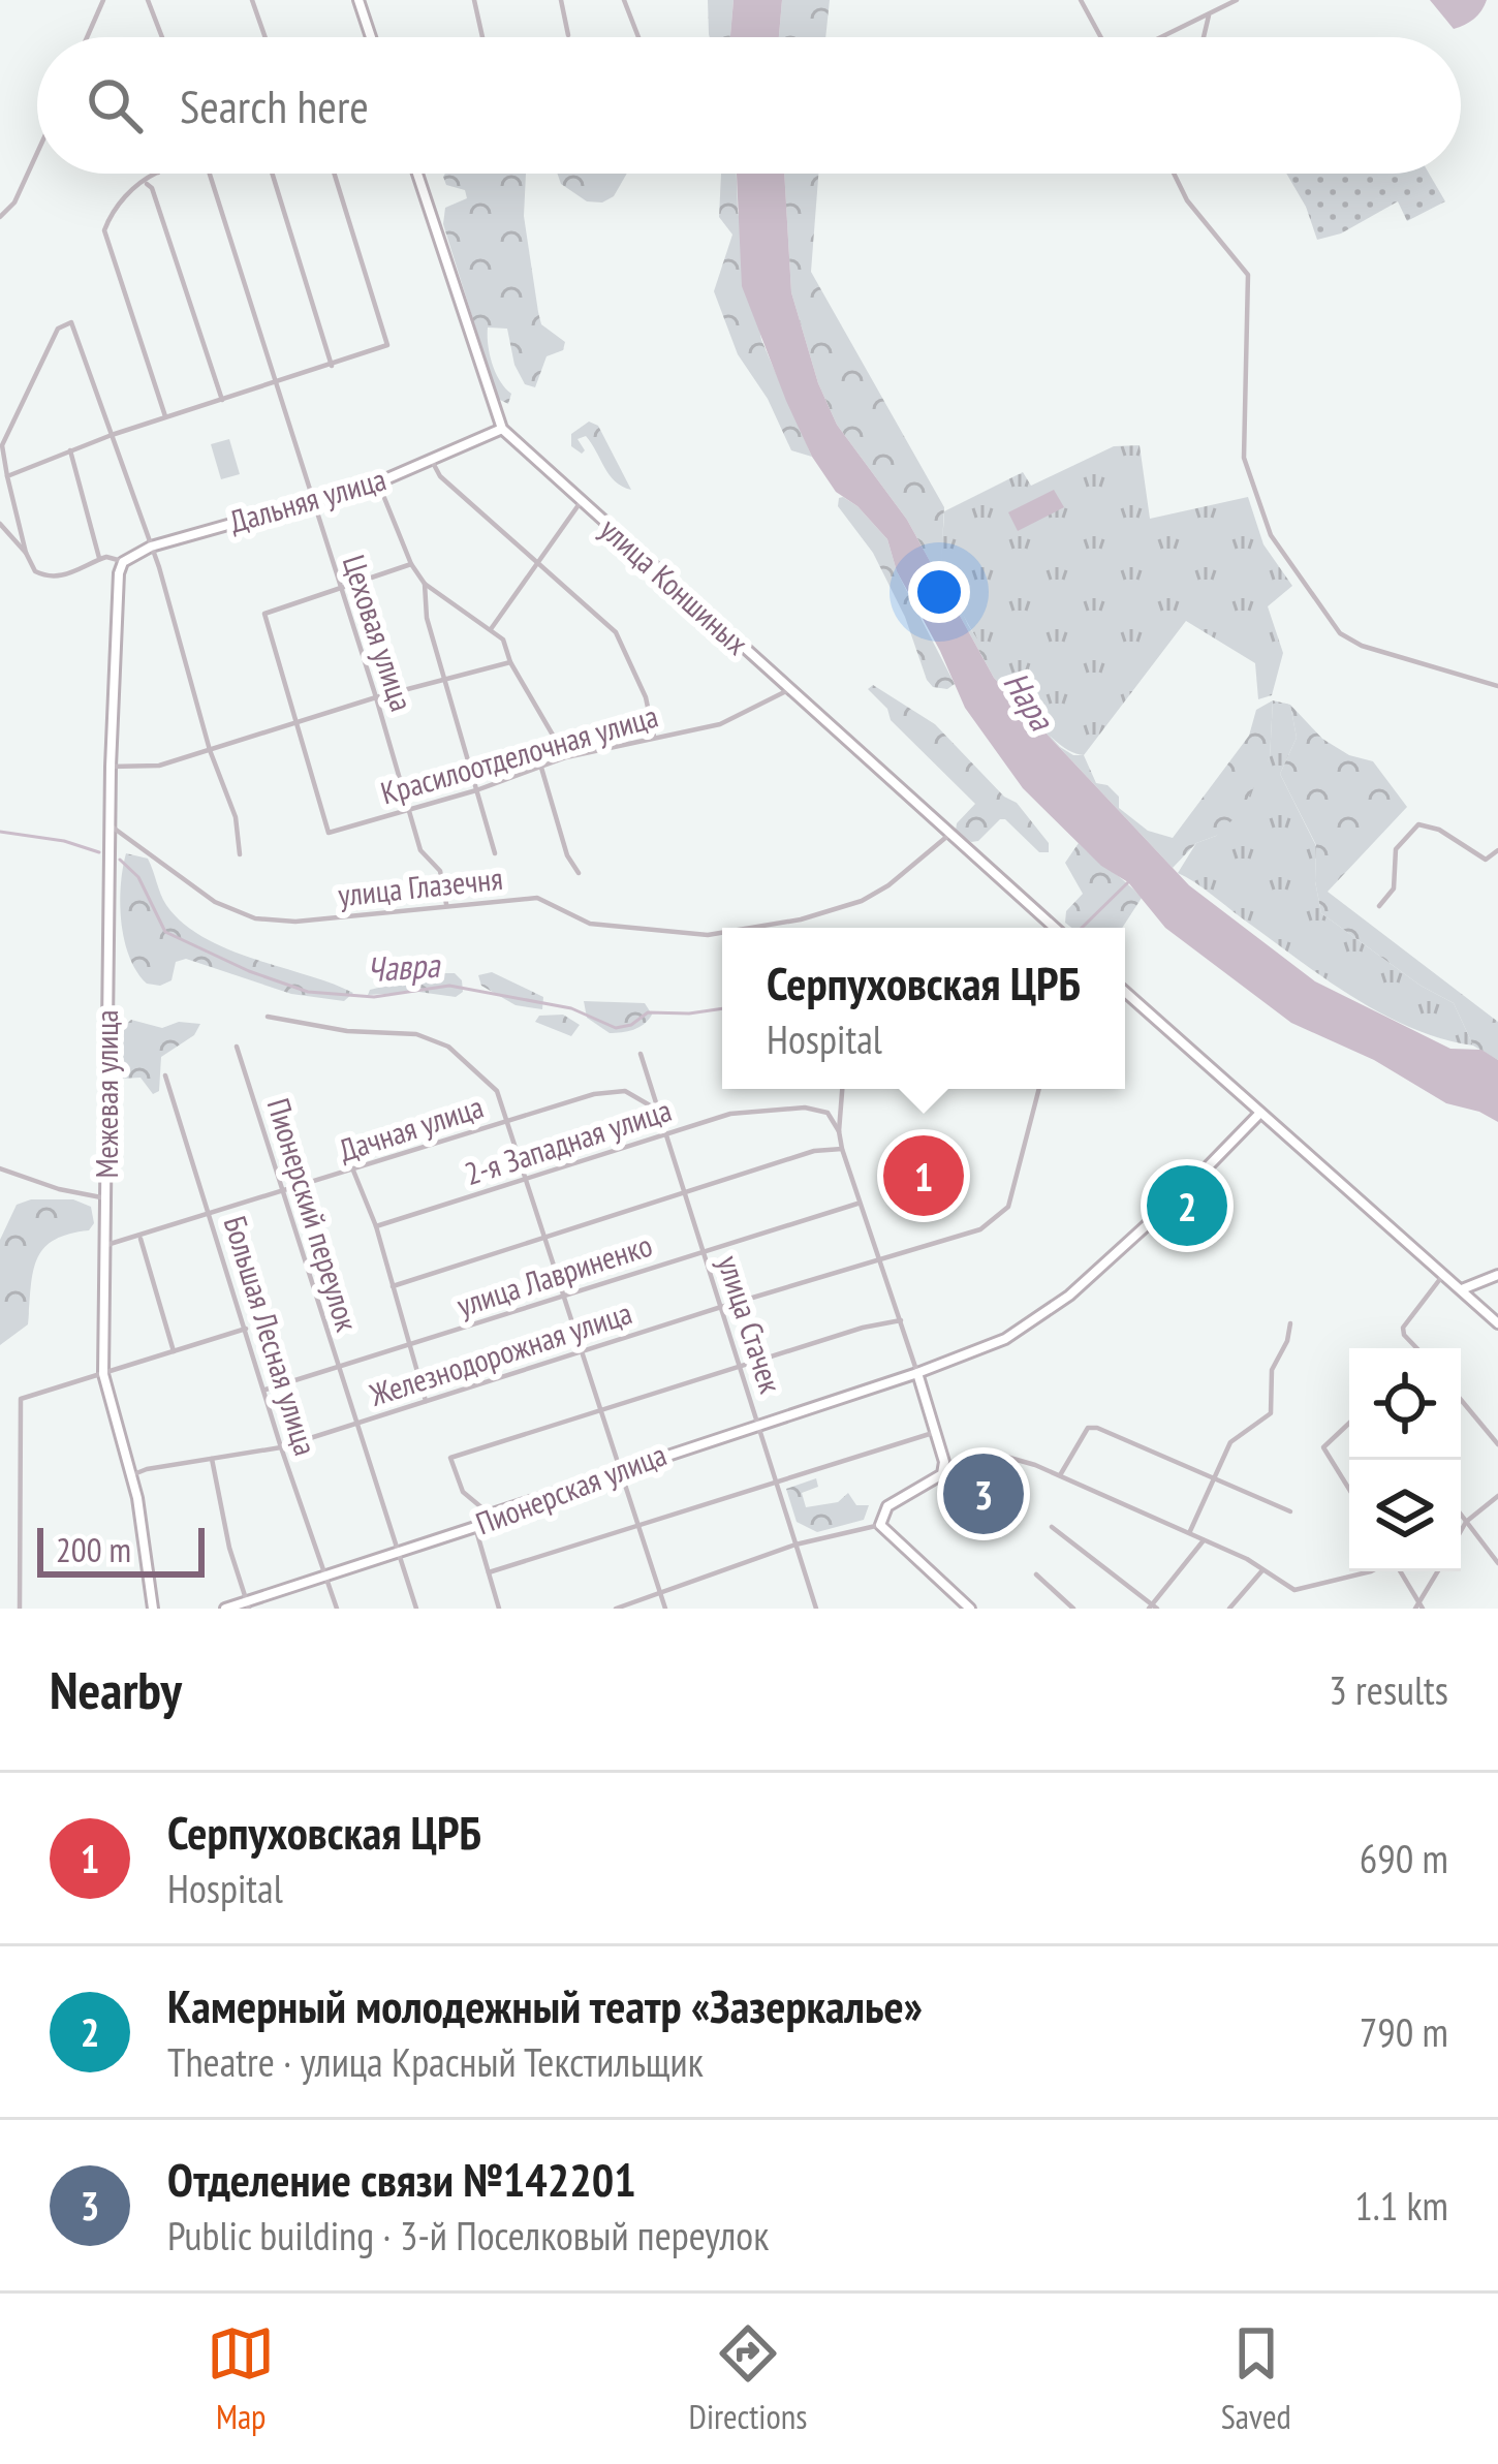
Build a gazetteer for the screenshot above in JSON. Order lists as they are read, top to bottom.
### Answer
{
  "streets": {
    "street": [
      "Дальняя улица",
      "улица Коншиных",
      "Цеховая улица",
      "Красилоотделочная улица",
      "улица Глазечня",
      "Межевая улица",
      "Дачная улица",
      "2-я Западная улица",
      "Пионерский переулок",
      "улица Лавриненко",
      "улица Стачек",
      "Большая Лесная улица",
      "Железнодорожная улица",
      "Пионерская улица"
    ]
  },
  "crossings": [
    ["Дальняя улица", "улица Коншиных"],
    ["Дальняя улица", "Цеховая улица"],
    ["Дальняя улица", "Межевая улица"],
    ["улица Коншиных", "Красилоотделочная улица"],
    ["улица Коншиных", "улица Глазечня"],
    ["Цеховая улица", "Красилоотделочная улица"],
    ["Цеховая улица", "улица Глазечня"],
    ["улица Глазечня", "Межевая улица"],
    ["Межевая улица", "Дачная улица"],
    ["Межевая улица", "Железнодорожная улица"],
    ["Дачная улица", "Пионерский переулок"],
    ["Дачная улица", "улица Стачек"],
    ["Дачная улица", "Большая Лесная улица"],
    ["2-я Западная улица", "улица Стачек"],
    ["Пионерский переулок", "улица Лавриненко"],
    ["Пионерский переулок", "Железнодорожная улица"],
    ["Пионерский переулок", "Пионерская улица"],
    ["улица Лавриненко", "улица Стачек"],
    ["улица Лавриненко", "Большая Лесная улица"],
    ["улица Стачек", "Железнодорожная улица"],
    ["улица Стачек", "Пионерская улица"],
    ["Большая Лесная улица", "Железнодорожная улица"],
    ["Большая Лесная улица", "Пионерская улица"]
  ],
  "water": ["Нара", "Чавра"],
  "scale_bar": "200 m",
  "page": {
    "search": "Search here",
    "popup": ["Серпуховская ЦРБ", "Hospital"],
    "pins": ["1", "2", "3"],
    "scale": "200 m",
    "heading": ["Nearby", "3 results"],
    "list": [
      {
        "mark": "1",
        "name": "Серпуховская ЦРБ",
        "note": "Hospital",
        "value": "690 m"
      },
      {
        "mark": "2",
        "name": "Камерный молодежный театр «Зазеркалье»",
        "note": "Theatre · улица Красный Текстильщик",
        "value": "790 m"
      },
      {
        "mark": "3",
        "name": "Отделение связи №142201",
        "note": "Public building · 3-й Поселковый переулок",
        "value": "1.1 km"
      }
    ],
    "nav": ["Map", "Directions", "Saved"]
  }
}
